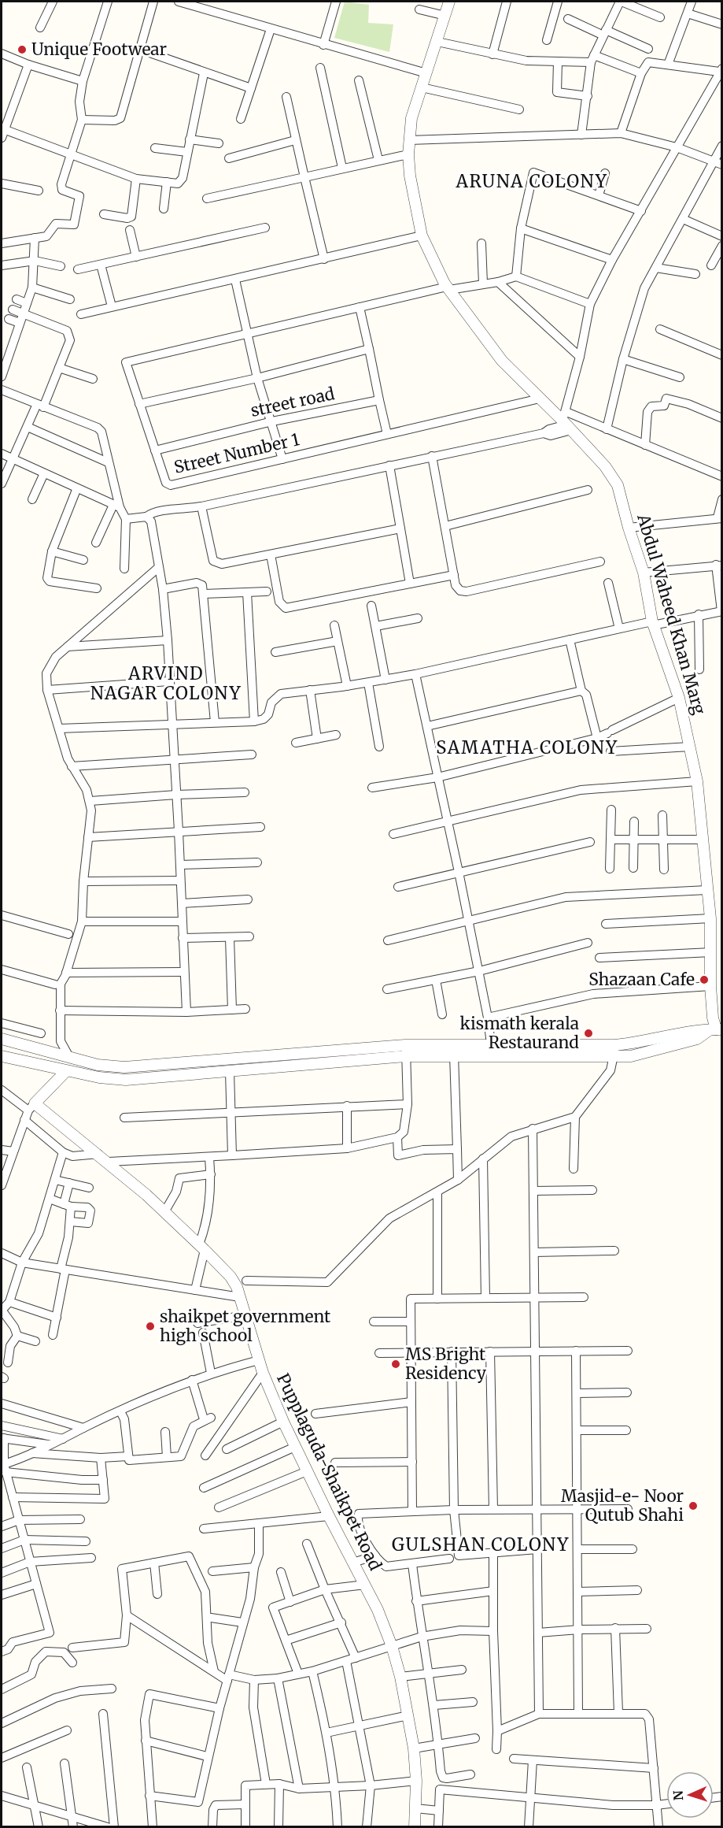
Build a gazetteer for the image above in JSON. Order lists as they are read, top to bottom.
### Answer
{
  "streets": {
    "street": [
      "street road",
      "Street Number 1",
      "Abdul Waheed Khan Marg",
      "Pupplaguda-Shaikpet Road"
    ]
  },
  "crossings": [
    ["street road", "Street Number 1"],
    ["Street Number 1", "Abdul Waheed Khan Marg"]
  ],
  "districts": [
    "ARUNA COLONY",
    "ARVIND NAGAR COLONY",
    "SAMATHA COLONY",
    "GULSHAN COLONY"
  ],
  "places": [
    "Unique Footwear",
    "Shazaan Cafe",
    "kismath kerala Restaurand",
    "shaikpet government high school",
    "MS Bright Residency",
    "Masjid-e- Noor Qutub Shahi"
  ],
  "north": "left"
}
